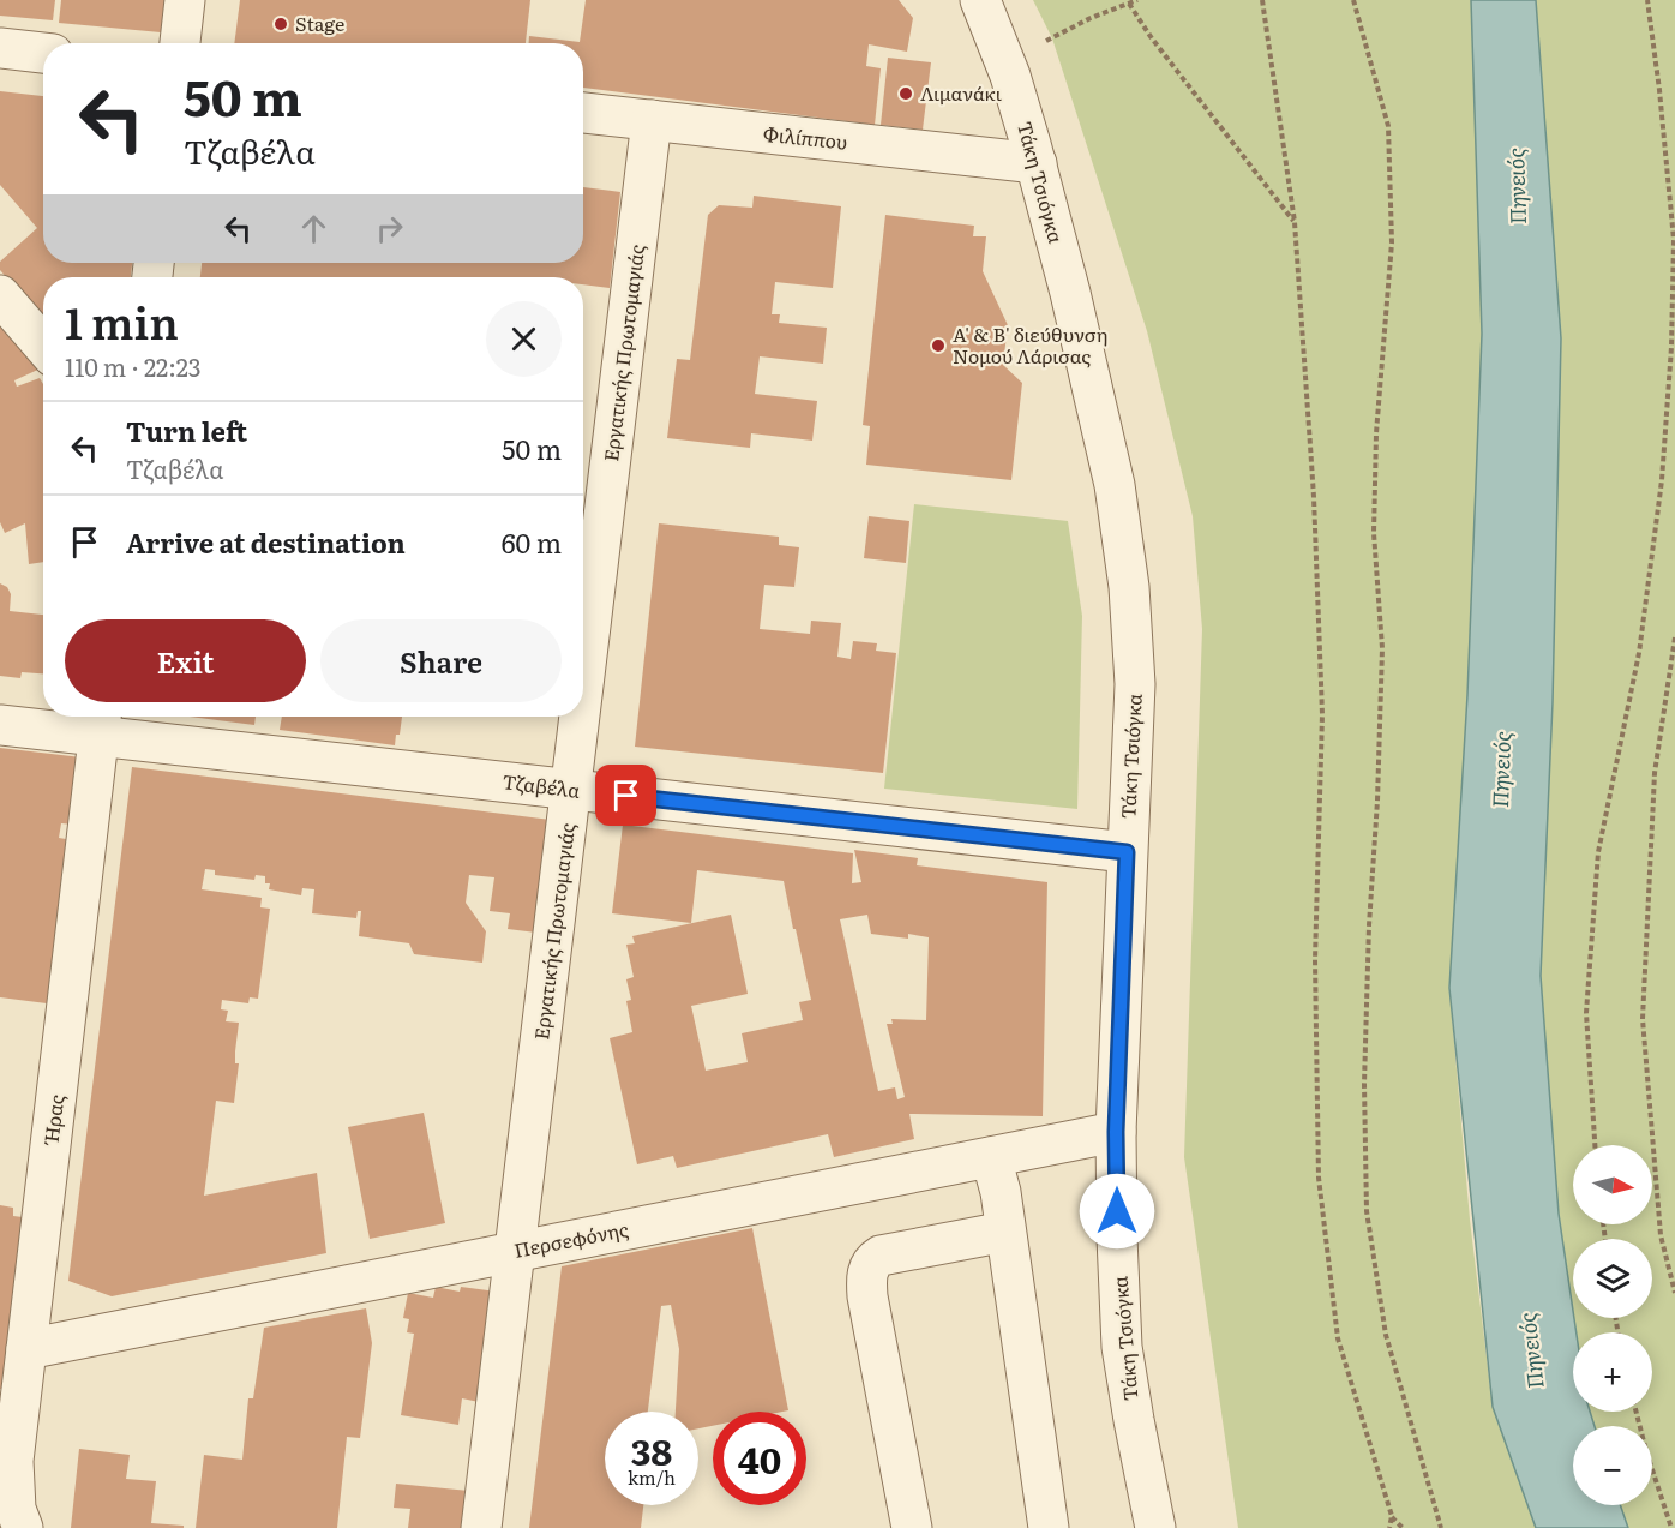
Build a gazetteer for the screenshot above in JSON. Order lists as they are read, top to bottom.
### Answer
{
  "streets": {
    "street": [
      "Φιλίππου",
      "Τάκη Τσιόγκα",
      "Εργατικής Πρωτομαγιάς",
      "Τζαβέλα",
      "Ήρας",
      "Περσεφόνης"
    ]
  },
  "crossings": [
    ["Φιλίππου", "Τάκη Τσιόγκα"],
    ["Φιλίππου", "Εργατικής Πρωτομαγιάς"],
    ["Τάκη Τσιόγκα", "Τζαβέλα"],
    ["Τάκη Τσιόγκα", "Περσεφόνης"],
    ["Εργατικής Πρωτομαγιάς", "Τζαβέλα"],
    ["Εργατικής Πρωτομαγιάς", "Περσεφόνης"],
    ["Τζαβέλα", "Ήρας"],
    ["Ήρας", "Περσεφόνης"]
  ],
  "water": ["Πηνειός"],
  "places": ["Stage", "Λιμανάκι", "Α' & Β' διεύθυνση Νομού Λάρισας"],
  "north": "right",
  "page": {
    "turn": ["50 m", "Τζαβέλα"],
    "heading": ["1 min", "110 m · 22:23"],
    "list": [
      {
        "name": "Turn left",
        "note": "Τζαβέλα",
        "value": "50 m"
      },
      {
        "name": "Arrive at destination",
        "value": "60 m"
      }
    ],
    "buttons": ["Exit", "Share"],
    "map_buttons": ["+", "−"],
    "speed": "38 km/h",
    "limit": "40"
  }
}
